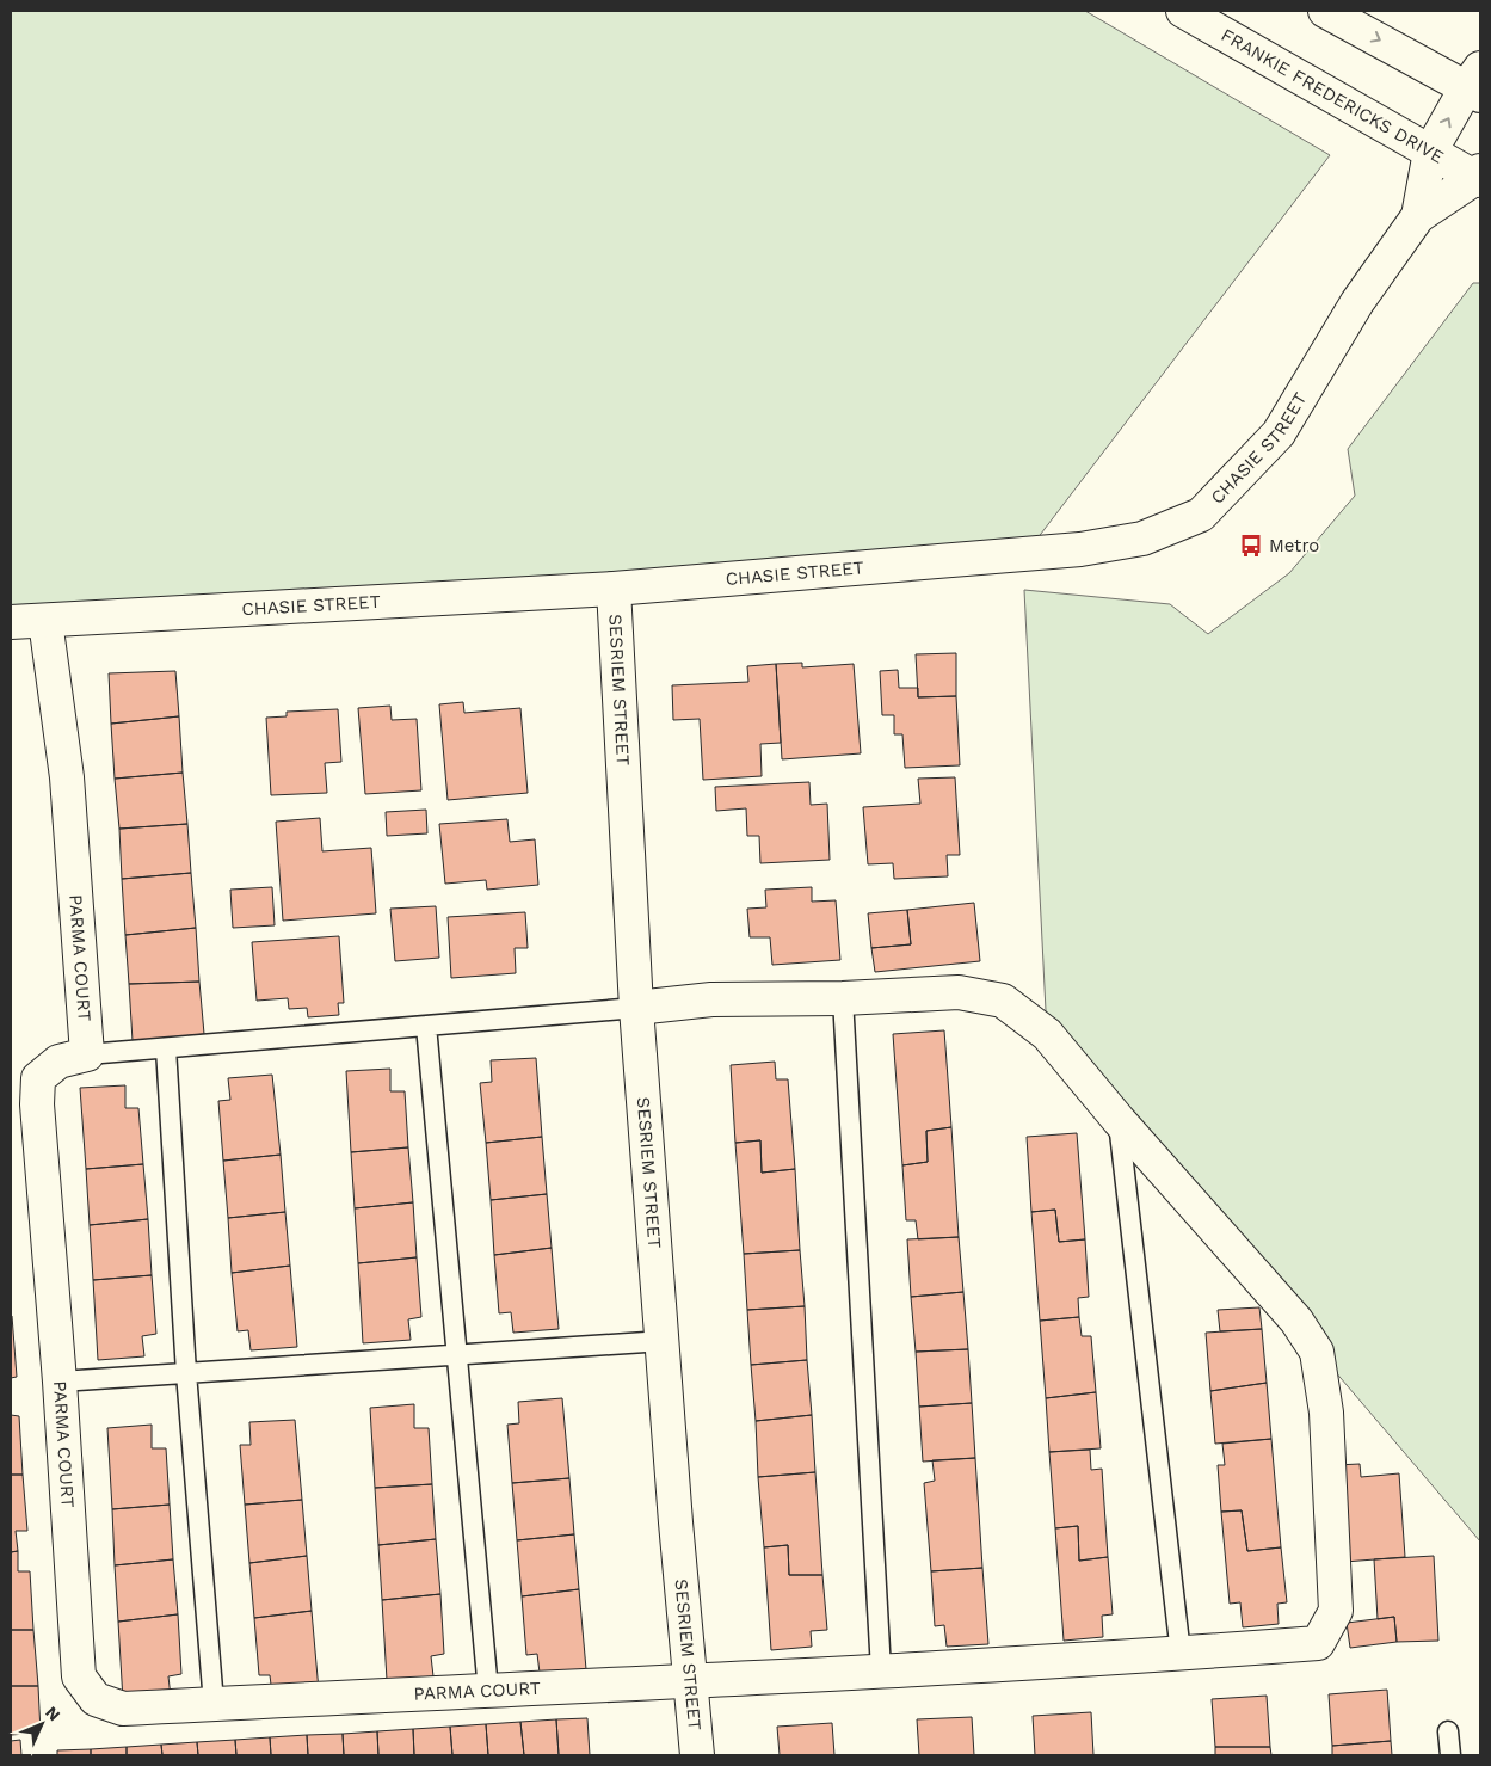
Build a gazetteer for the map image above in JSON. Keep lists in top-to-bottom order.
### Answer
{
  "streets": {
    "street": [
      "FRANKIE FREDERICKS DRIVE",
      "CHASIE STREET",
      "SESRIEM STREET",
      "PARMA COURT"
    ]
  },
  "crossings": [
    ["FRANKIE FREDERICKS DRIVE", "CHASIE STREET"],
    ["CHASIE STREET", "SESRIEM STREET"],
    ["CHASIE STREET", "PARMA COURT"],
    ["SESRIEM STREET", "PARMA COURT"]
  ],
  "places": {
    "bus stop": ["Metro"]
  },
  "north": "top right"
}
